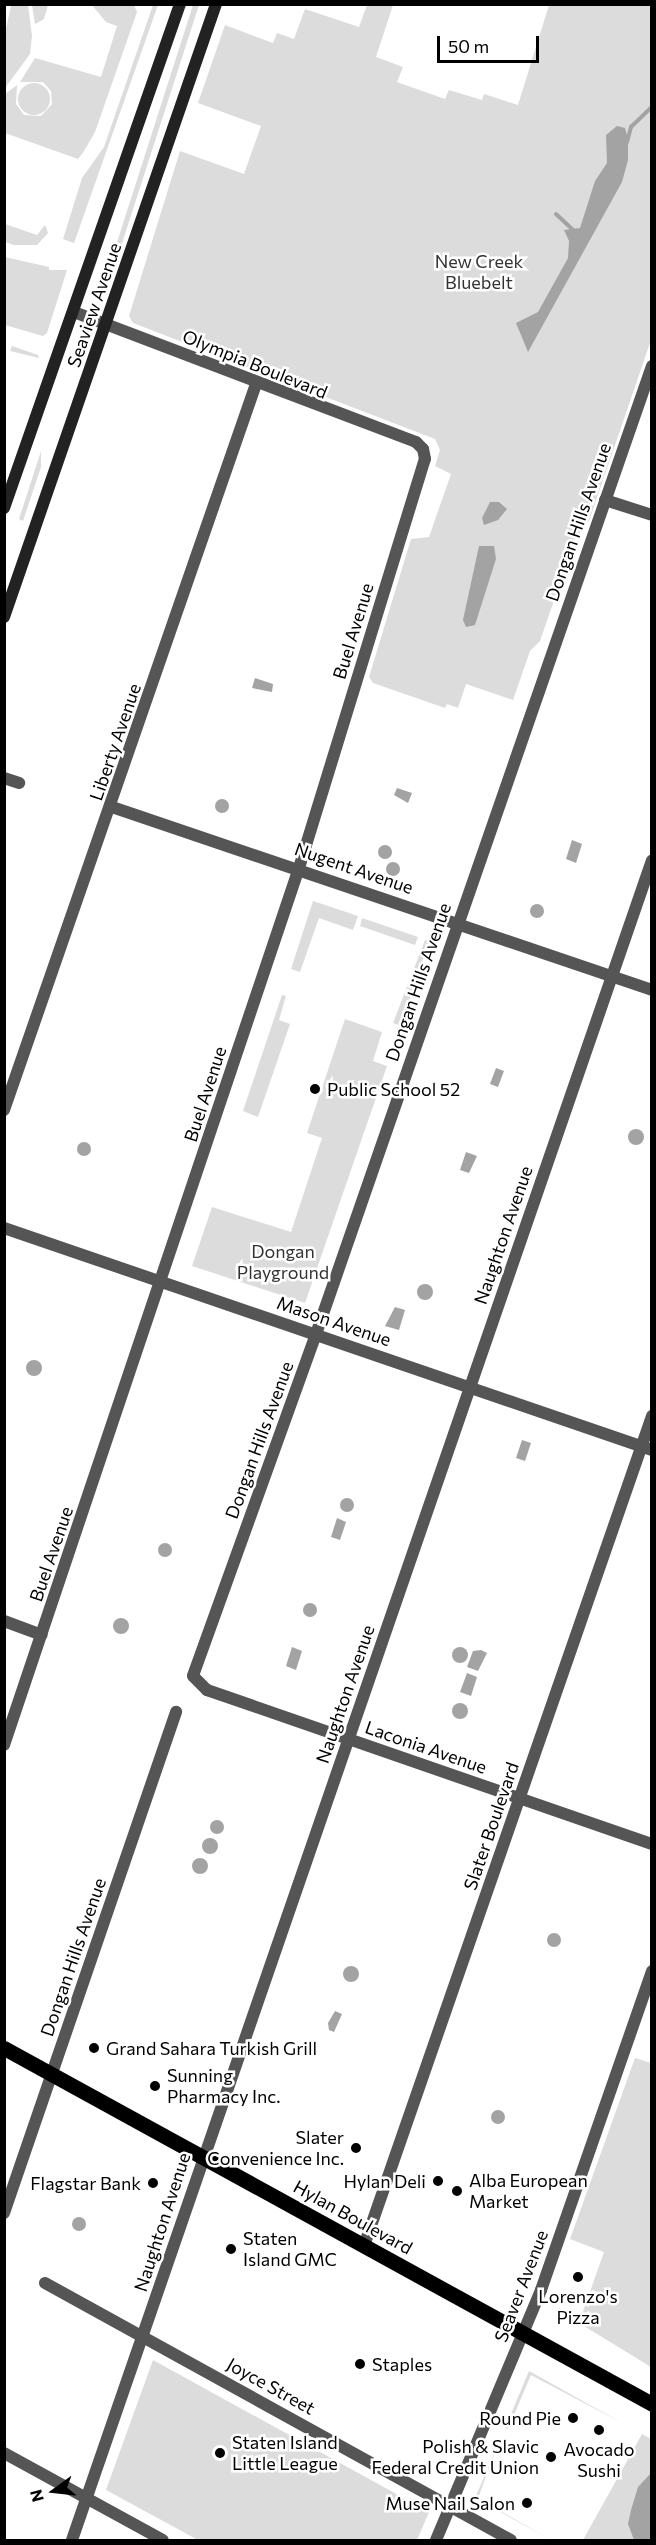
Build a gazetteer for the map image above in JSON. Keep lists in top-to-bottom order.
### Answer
{
  "streets": {
    "main road": ["Hylan Boulevard"],
    "street": [
      "Seaview Avenue",
      "Olympia Boulevard",
      "Dongan Hills Avenue",
      "Buel Avenue",
      "Liberty Avenue",
      "Nugent Avenue",
      "Naughton Avenue",
      "Mason Avenue",
      "Laconia Avenue",
      "Slater Boulevard",
      "Seaver Avenue",
      "Joyce Street"
    ]
  },
  "crossings": [
    ["Seaview Avenue", "Olympia Boulevard"],
    ["Olympia Boulevard", "Buel Avenue"],
    ["Olympia Boulevard", "Liberty Avenue"],
    ["Dongan Hills Avenue", "Nugent Avenue"],
    ["Dongan Hills Avenue", "Mason Avenue"],
    ["Dongan Hills Avenue", "Laconia Avenue"],
    ["Dongan Hills Avenue", "Hylan Boulevard"],
    ["Buel Avenue", "Nugent Avenue"],
    ["Buel Avenue", "Mason Avenue"],
    ["Liberty Avenue", "Nugent Avenue"],
    ["Nugent Avenue", "Naughton Avenue"],
    ["Naughton Avenue", "Mason Avenue"],
    ["Naughton Avenue", "Laconia Avenue"],
    ["Naughton Avenue", "Hylan Boulevard"],
    ["Naughton Avenue", "Joyce Street"],
    ["Mason Avenue", "Slater Boulevard"],
    ["Laconia Avenue", "Slater Boulevard"],
    ["Slater Boulevard", "Hylan Boulevard"],
    ["Hylan Boulevard", "Seaver Avenue"],
    ["Seaver Avenue", "Joyce Street"]
  ],
  "parks": ["New Creek Bluebelt", "Dongan Playground"],
  "places": [
    "Public School 52",
    "Grand Sahara Turkish Grill",
    "Sunning Pharmacy Inc.",
    "Slater Convenience Inc.",
    "Hylan Deli",
    "Flagstar Bank",
    "Alba European Market",
    "Staten Island GMC",
    "Lorenzo's Pizza",
    "Staples",
    "Round Pie",
    "Avocado Sushi",
    "Staten Island Little League",
    "Polish & Slavic Federal Credit Union",
    "Muse Nail Salon"
  ],
  "scale_bar": "50 m",
  "north": "left"
}
